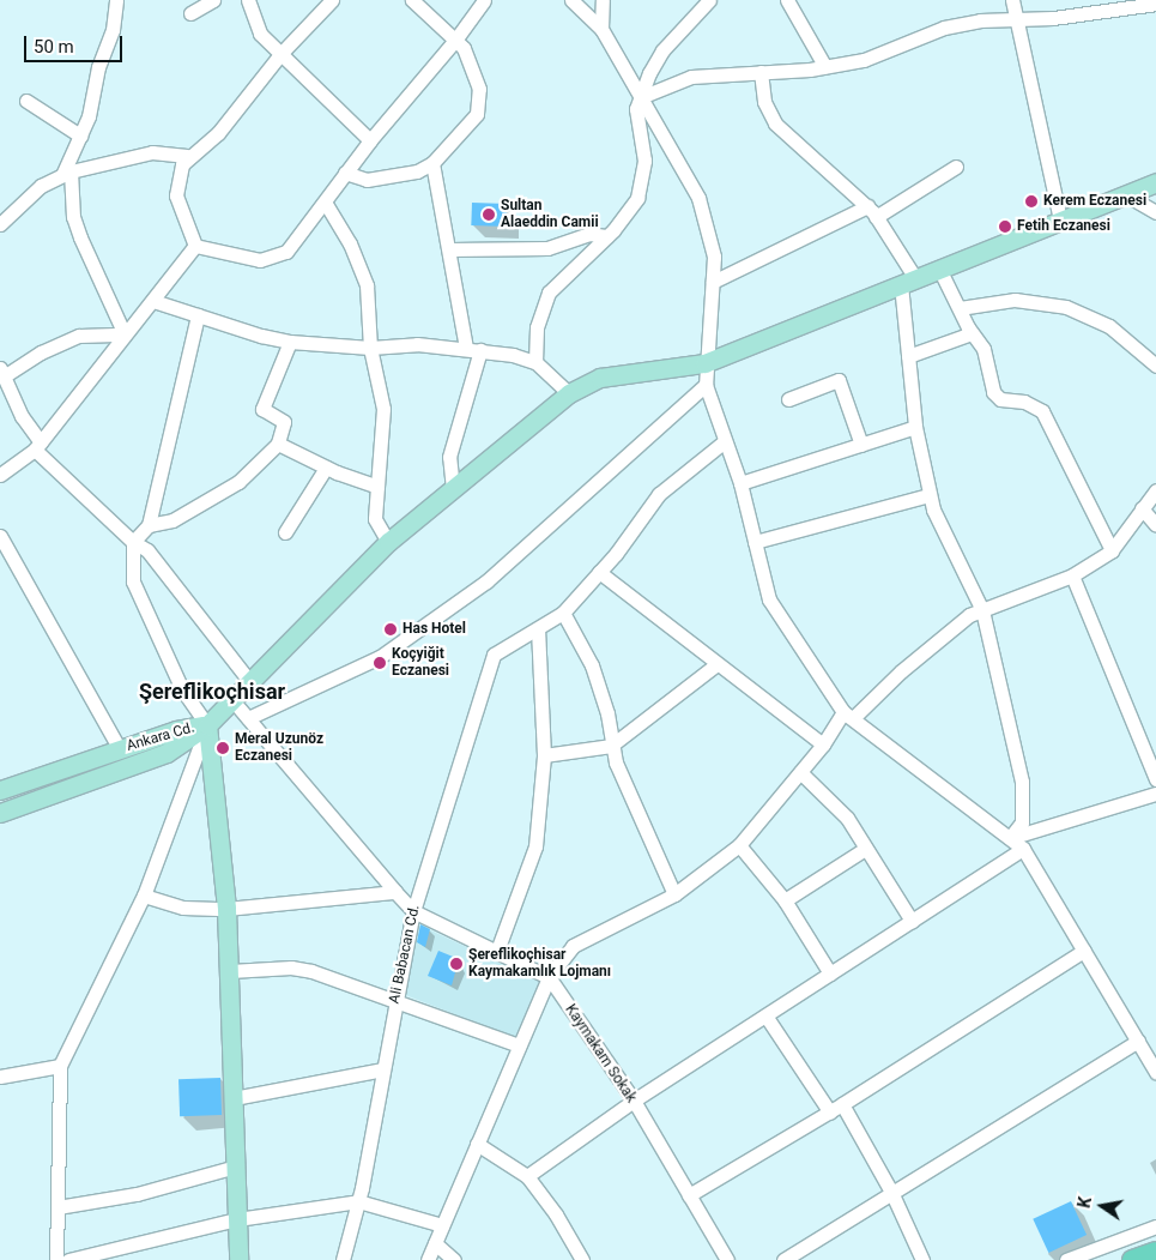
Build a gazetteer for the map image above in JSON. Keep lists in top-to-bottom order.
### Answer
{
  "streets": {
    "main road": ["Ankara Cd."],
    "street": ["Ali Babacan Cd.", "Kaymakam Sokak"]
  },
  "crossings": [
    ["Ali Babacan Cd.", "Kaymakam Sokak"]
  ],
  "districts": ["Şereflikoçhisar"],
  "places": [
    "Kerem Eczanesi",
    "Sultan Alaeddin Camii",
    "Fetih Eczanesi",
    "Has Hotel",
    "Koçyiğit Eczanesi",
    "Meral Uzunöz Eczanesi",
    "Şereflikoçhisar Kaymakamlık Lojmanı"
  ],
  "scale_bar": "50 m",
  "north": "left"
}
